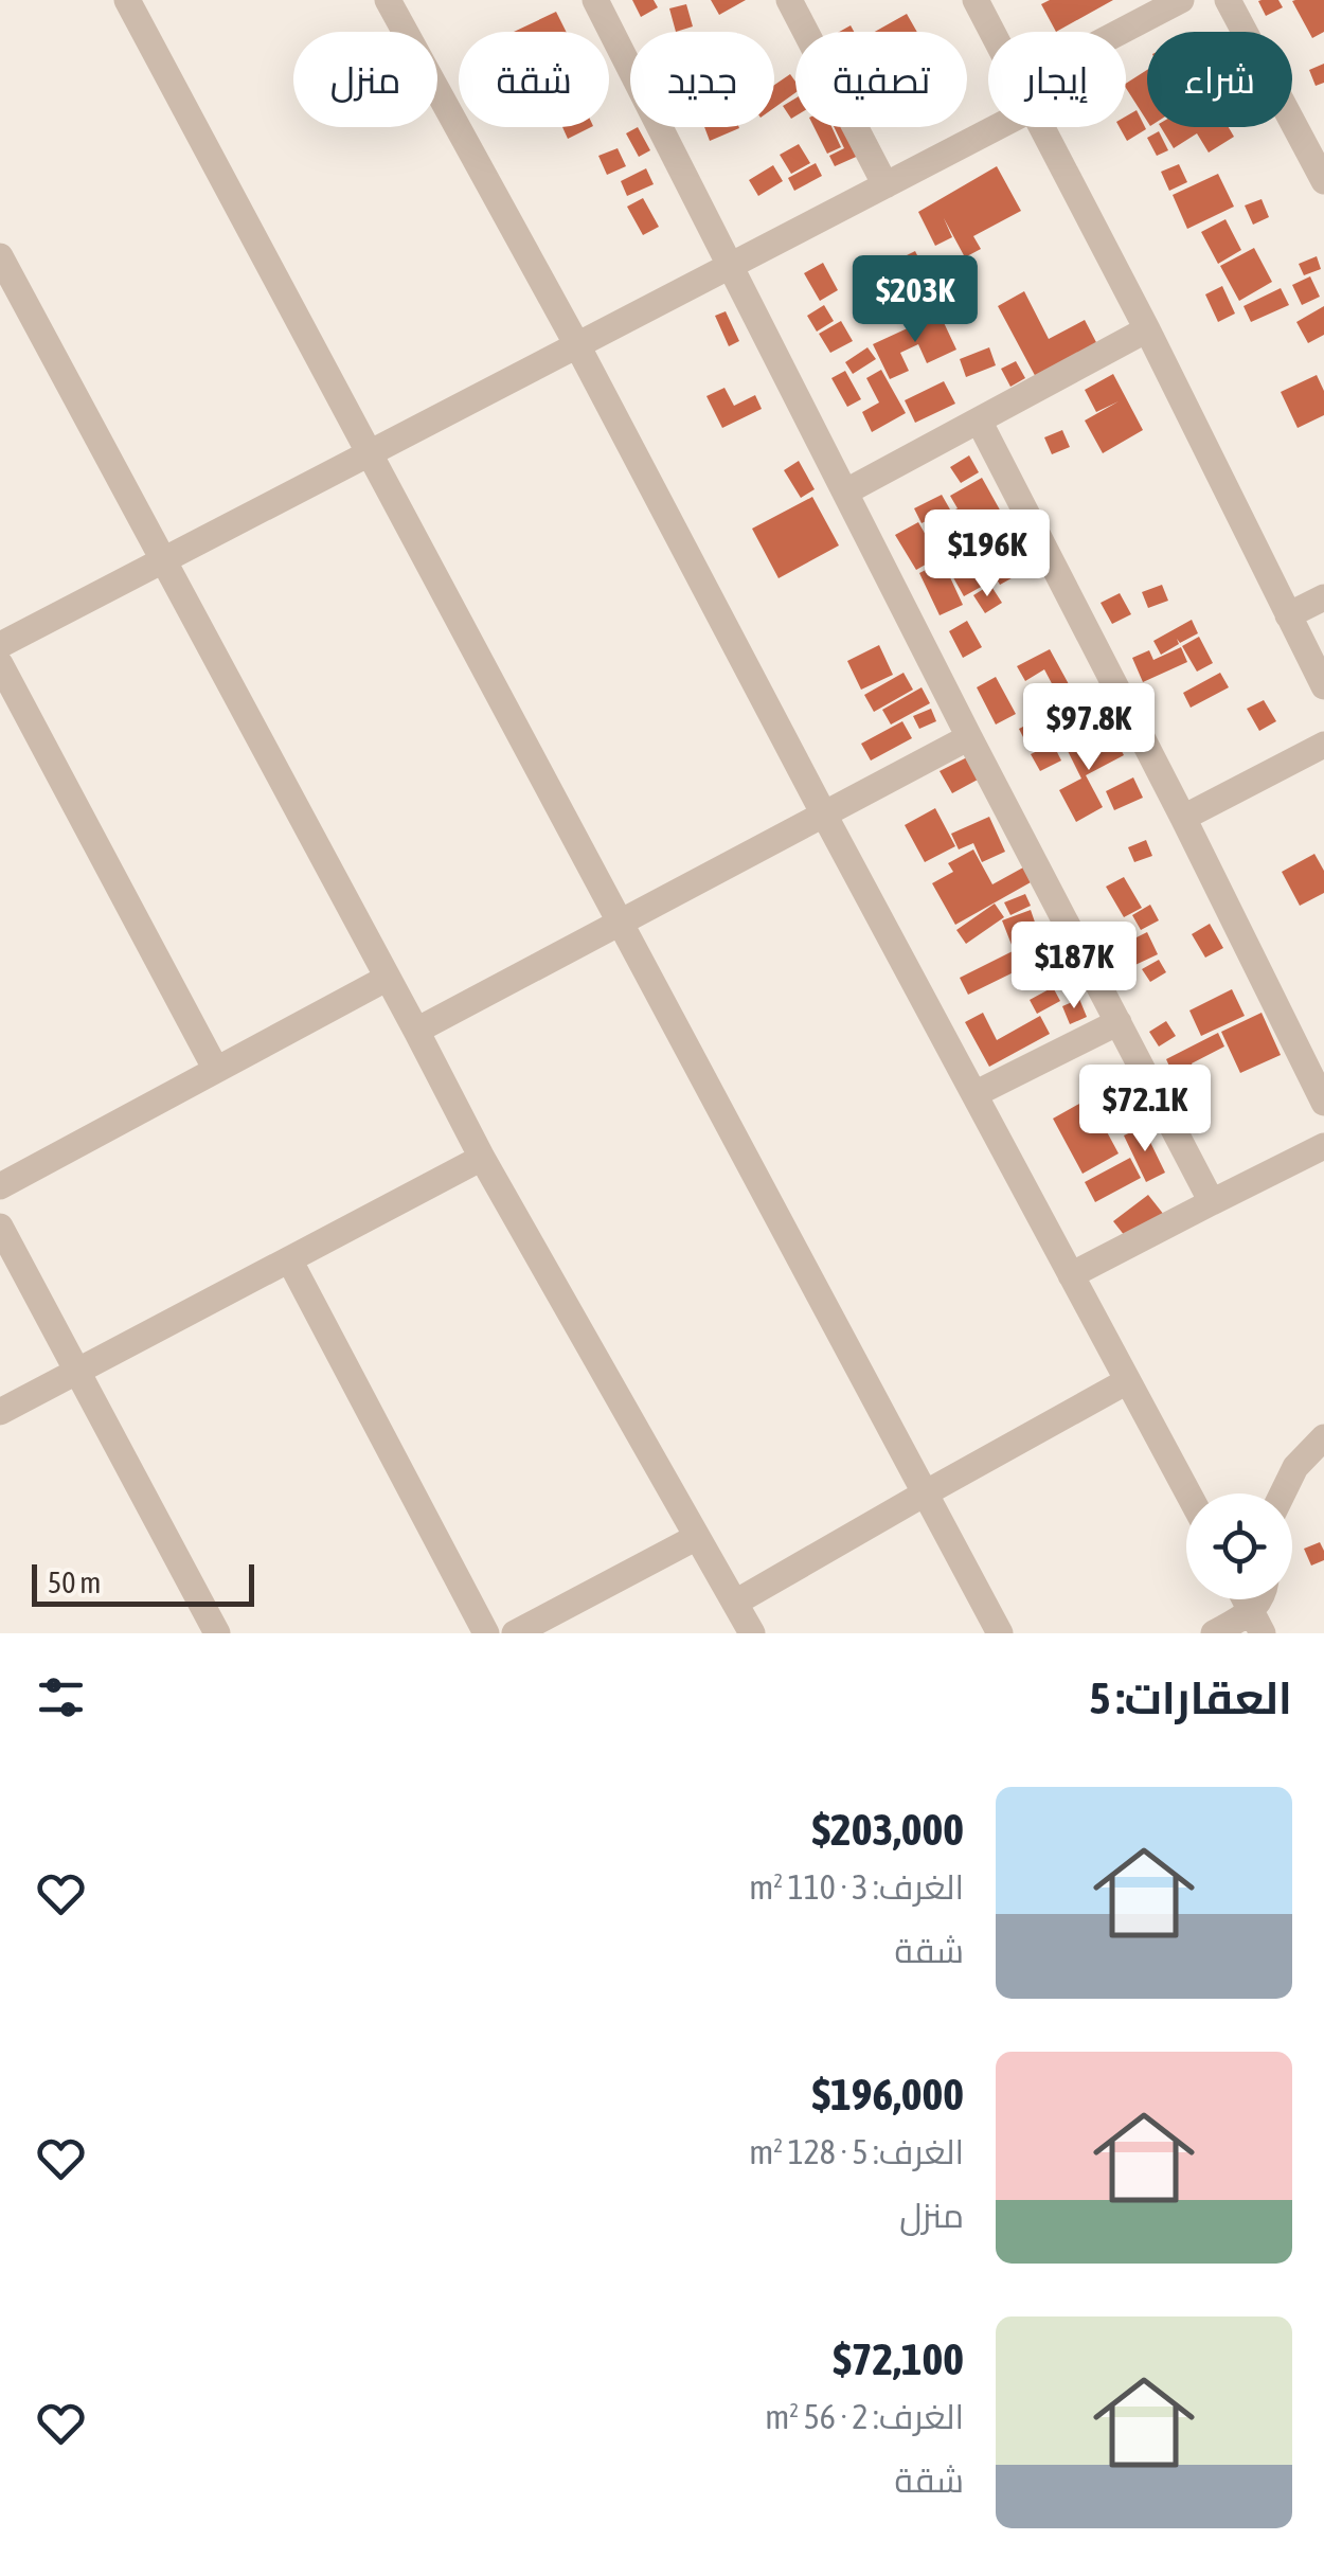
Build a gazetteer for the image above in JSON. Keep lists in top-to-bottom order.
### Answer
{
  "scale_bar": "50 m",
  "page": {
    "chip": [
      "شراء",
      "إيجار",
      "تصفية",
      "جديد",
      "شقة",
      "منزل"
    ],
    "price": [
      "$203K",
      "$196K",
      "$97.8K",
      "$187K",
      "$72.1K"
    ],
    "scale": "50 m",
    "heading": "العقارات: 5",
    "list": [
      {
        "name": "$203,000",
        "note": "الغرف: 3 · 110 m² · شقة"
      },
      {
        "name": "$196,000",
        "note": "الغرف: 5 · 128 m² · منزل"
      },
      {
        "name": "$72,100",
        "note": "الغرف: 2 · 56 m² · شقة"
      }
    ]
  }
}
